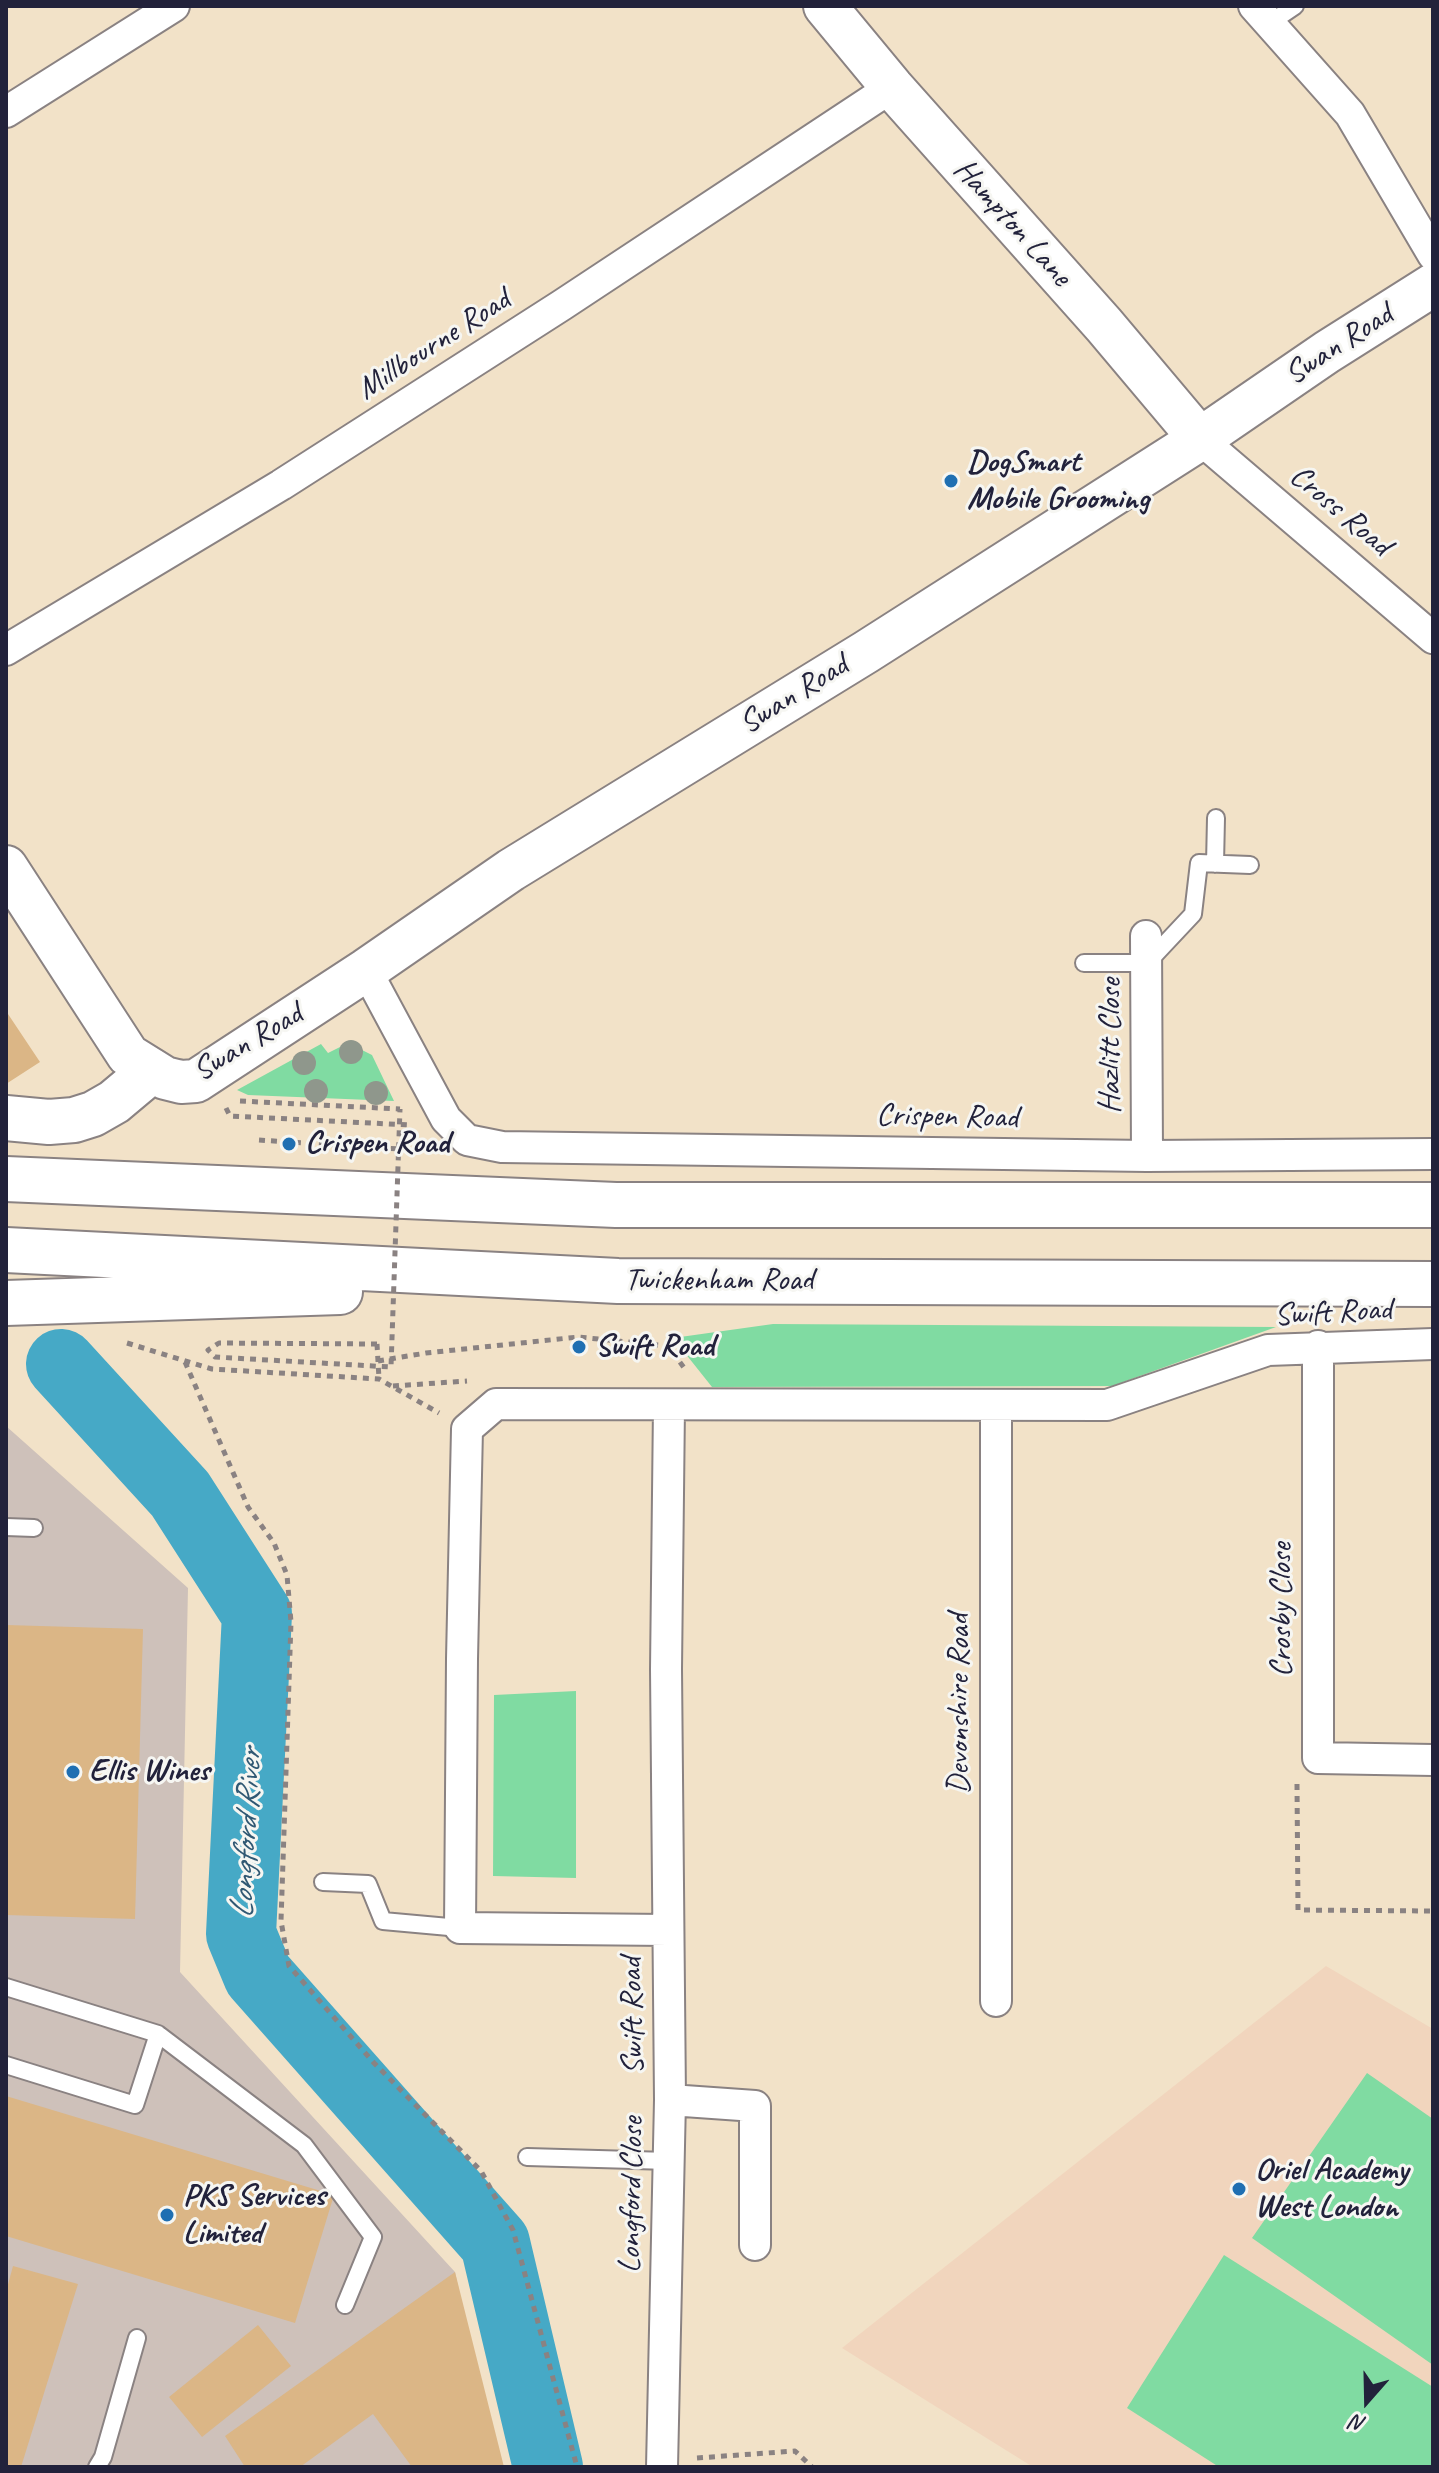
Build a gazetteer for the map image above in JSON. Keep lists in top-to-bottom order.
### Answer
{
  "streets": {
    "highway": ["Twickenham Road"],
    "street": [
      "Hampton Lane",
      "Millbourne Road",
      "Swan Road",
      "Cross Road",
      "Hazlitt Close",
      "Crispen Road",
      "Swift Road",
      "Crosby Close",
      "Devonshire Road",
      "Longford Close"
    ]
  },
  "crossings": [
    ["Hampton Lane", "Millbourne Road"],
    ["Hampton Lane", "Swan Road"],
    ["Hampton Lane", "Cross Road"],
    ["Swan Road", "Cross Road"],
    ["Swan Road", "Crispen Road"],
    ["Hazlitt Close", "Crispen Road"],
    ["Swift Road", "Crosby Close"],
    ["Swift Road", "Devonshire Road"],
    ["Swift Road", "Longford Close"]
  ],
  "water": ["Longford River"],
  "places": [
    "DogSmart Mobile Grooming",
    "Crispen Road",
    "Swift Road",
    "Ellis Wines",
    "Oriel Academy West London",
    "PKS Services Limited"
  ],
  "north": "bottom"
}
